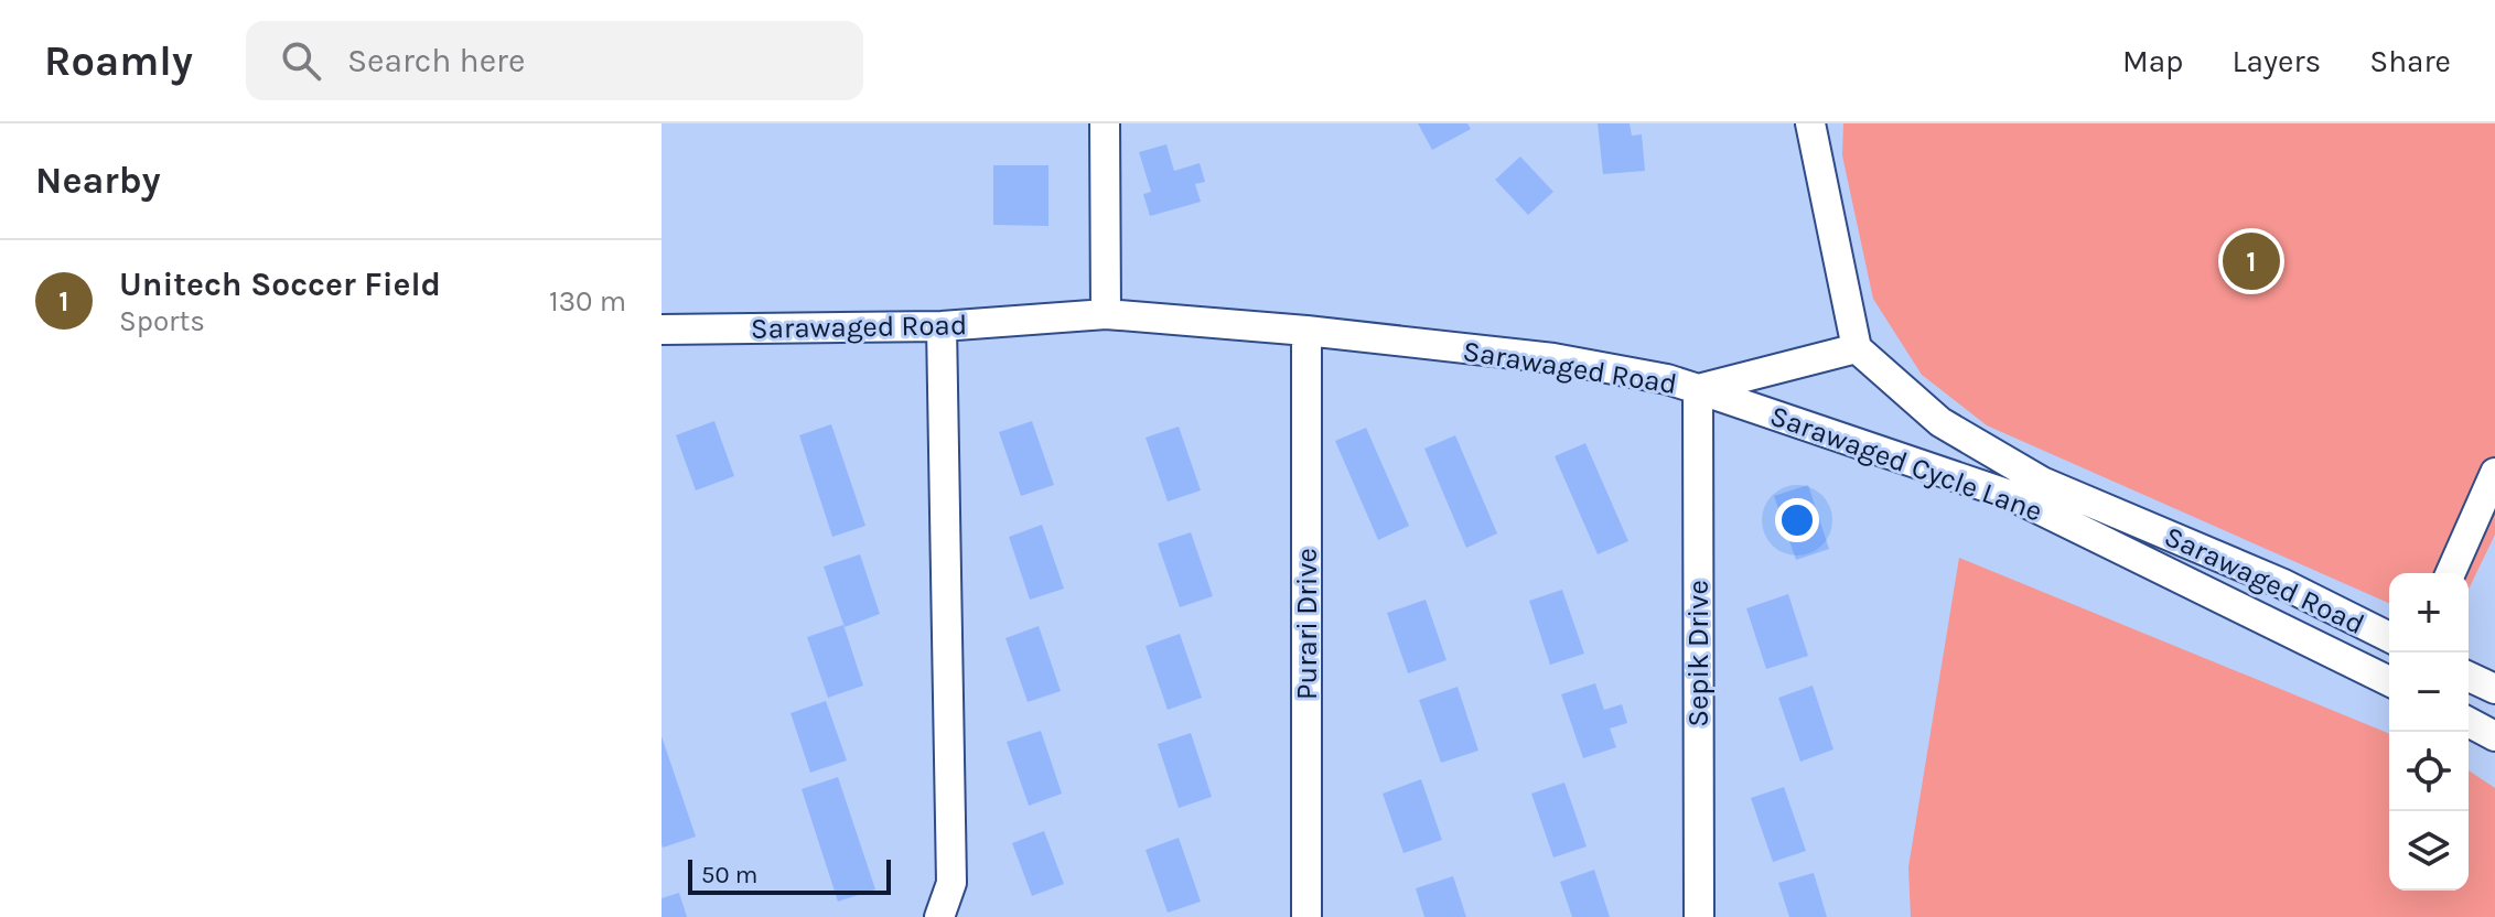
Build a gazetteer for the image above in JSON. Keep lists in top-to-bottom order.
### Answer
{
  "streets": {
    "street": ["Sarawaged Road", "Sarawaged Cycle Lane", "Purari Drive"]
  },
  "crossings": [
    ["Sarawaged Road", "Sarawaged Cycle Lane"],
    ["Sarawaged Road", "Purari Drive"]
  ],
  "scale_bar": "50 m",
  "page": {
    "header": "Roamly",
    "search": "Search here",
    "nav": ["Map", "Layers", "Share"],
    "heading": "Nearby",
    "pins": "1",
    "list": [
      {
        "mark": "1",
        "name": "Unitech Soccer Field",
        "note": "Sports",
        "value": "130 m"
      }
    ],
    "map_buttons": ["+", "−"],
    "scale": "50 m"
  }
}
